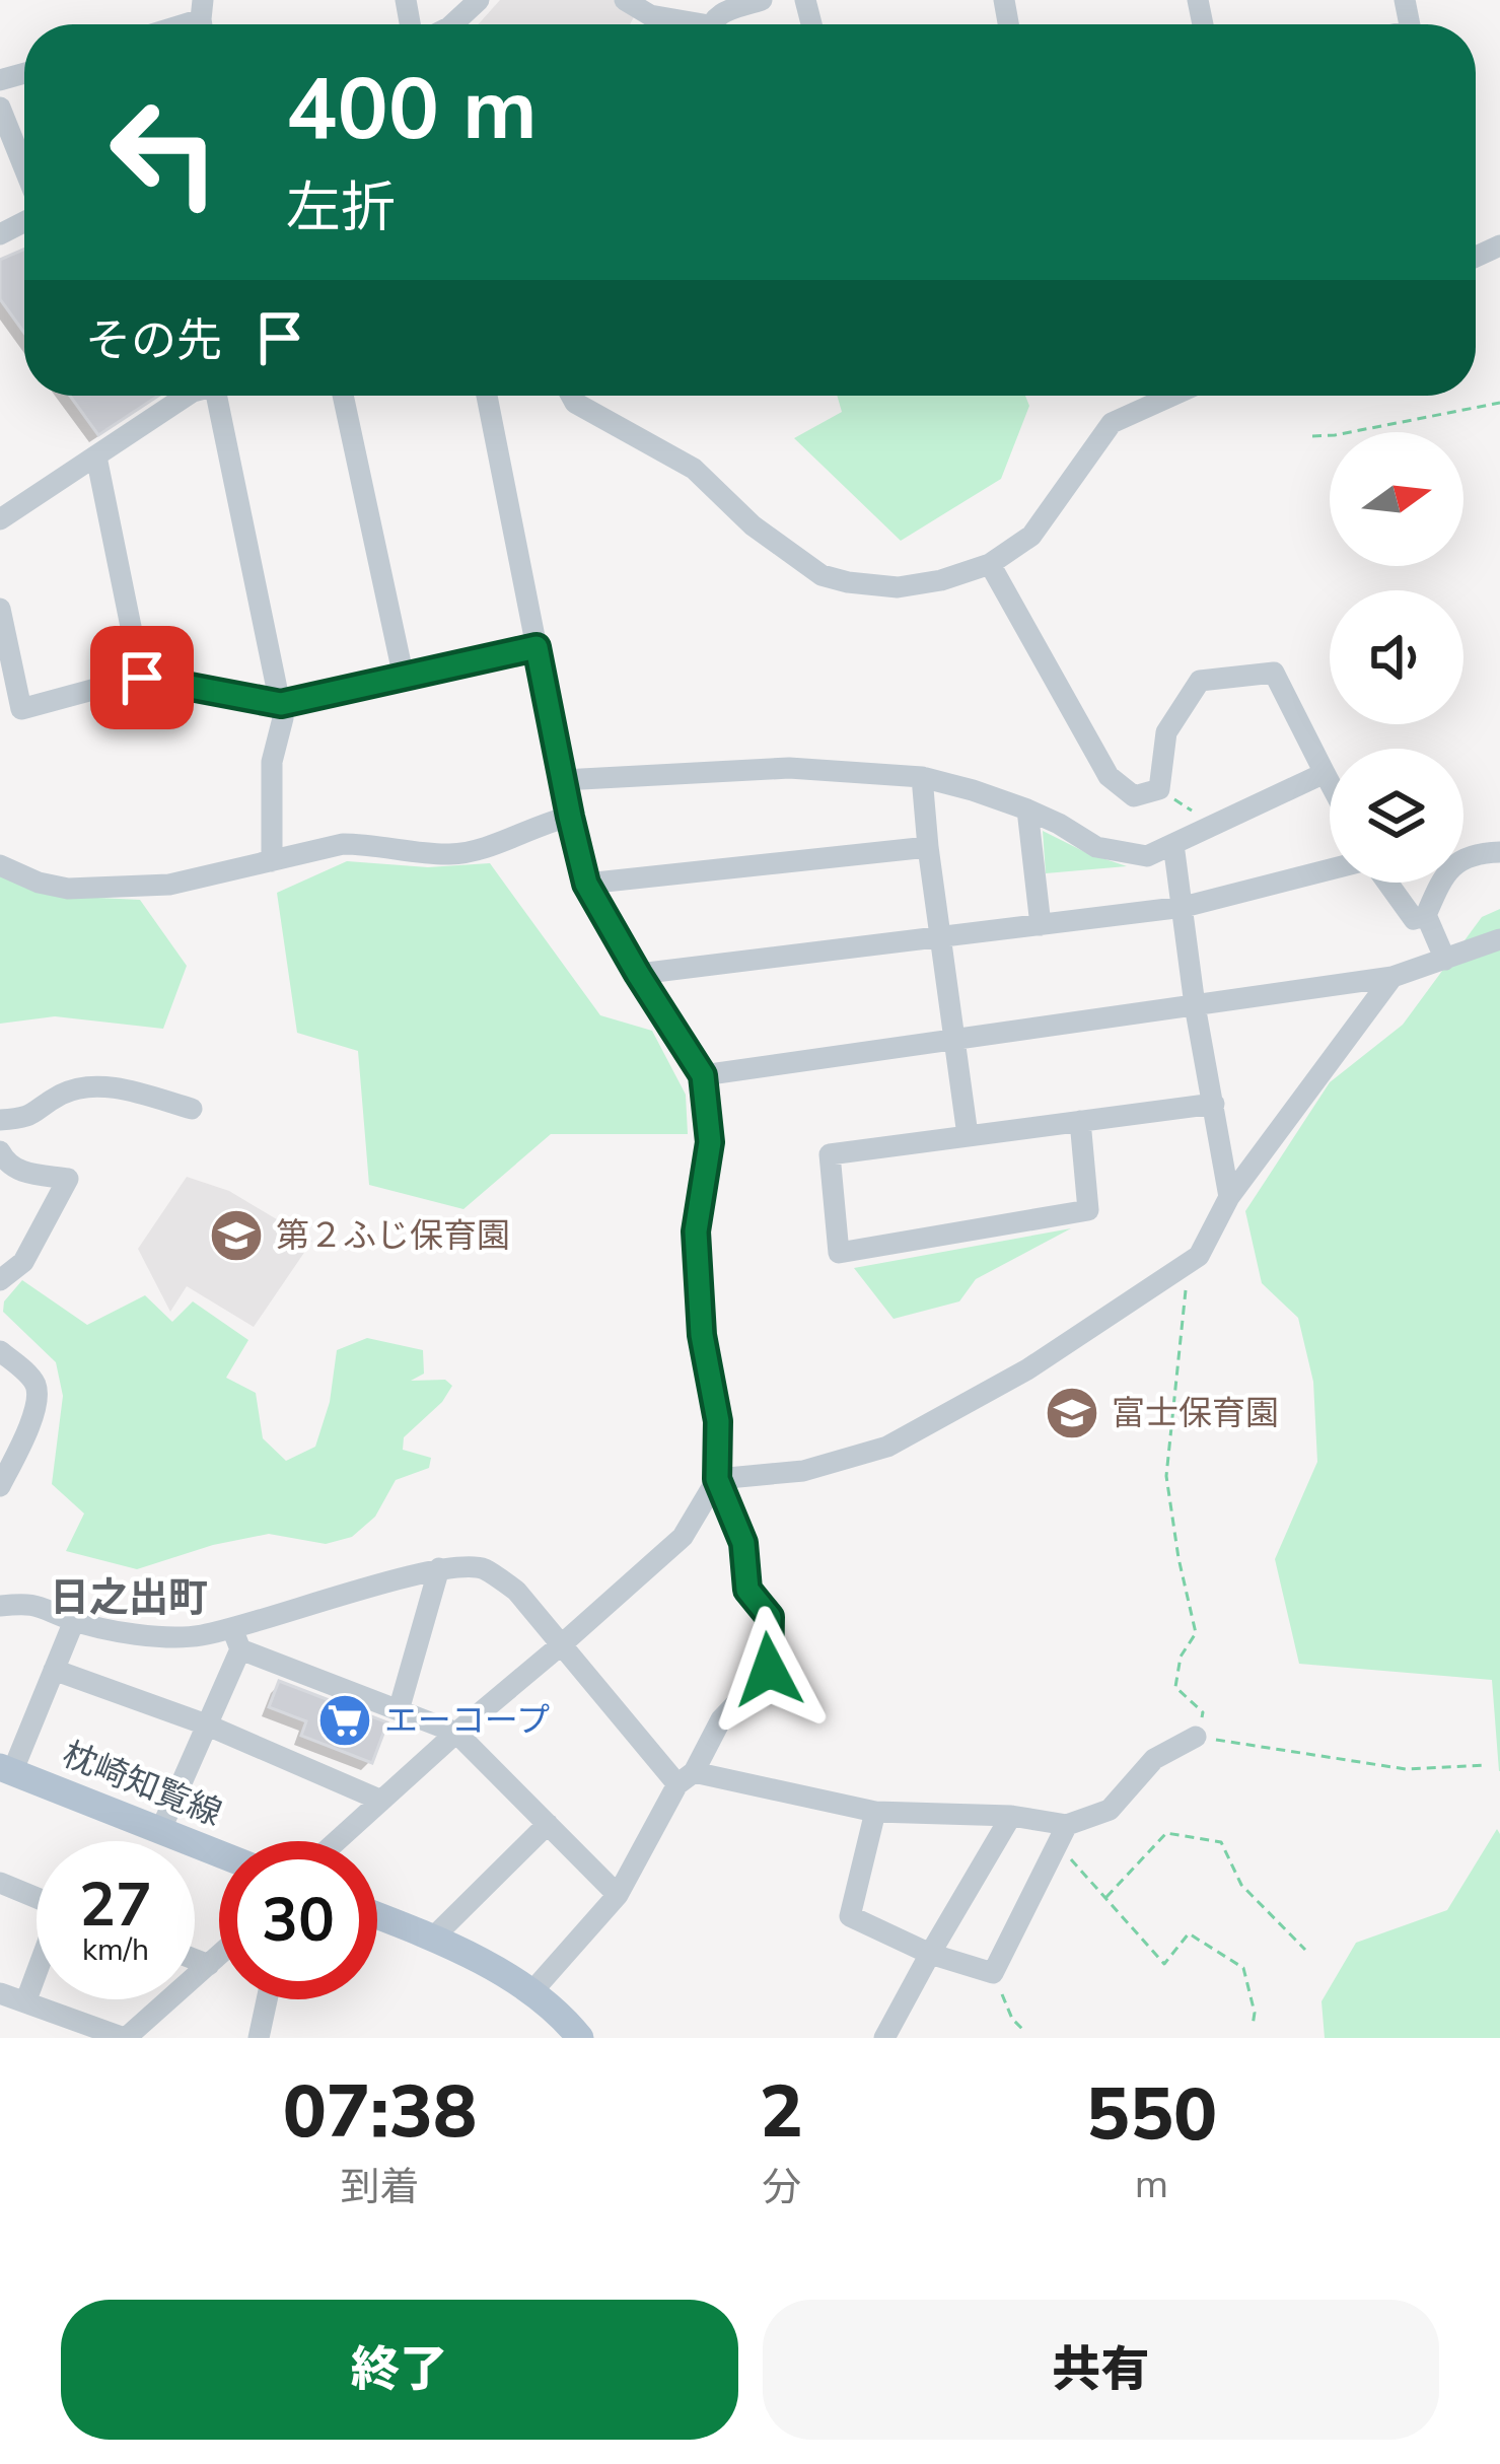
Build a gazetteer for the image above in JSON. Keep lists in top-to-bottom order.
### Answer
{
  "streets": {
    "main road": ["枕崎知覧線"]
  },
  "districts": ["日之出町"],
  "places": {
    "school or university": ["第２ふじ保育園", "富士保育園"],
    "supermarket": ["エーコープ"]
  },
  "north": "right",
  "page": {
    "turn": ["400 m", "左折"],
    "then": "その先",
    "speed": "27 km/h",
    "limit": "30",
    "eta": [
      "07:38",
      "到着",
      "2",
      "分",
      "550",
      "m"
    ],
    "buttons": ["終了", "共有"]
  }
}
